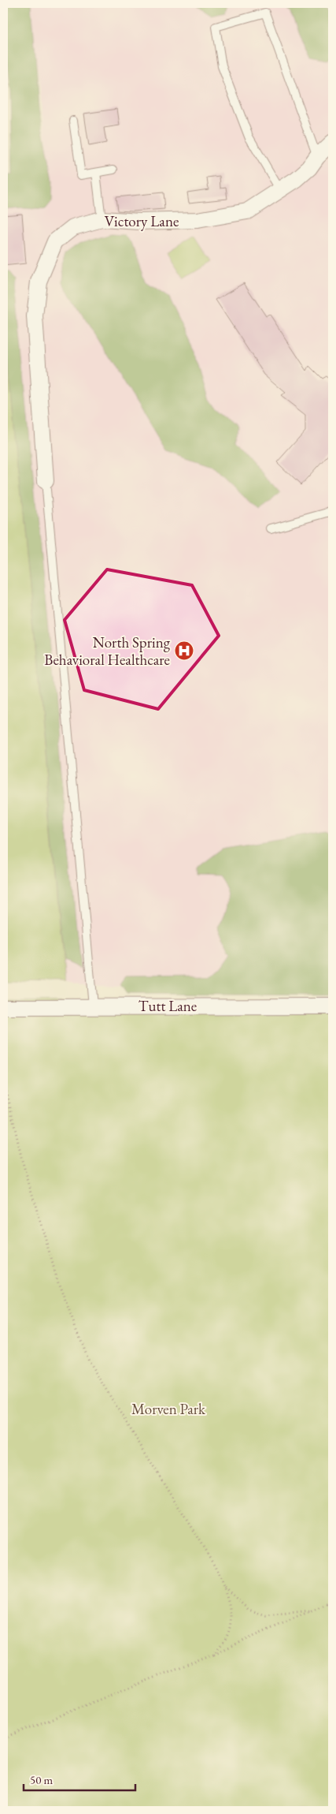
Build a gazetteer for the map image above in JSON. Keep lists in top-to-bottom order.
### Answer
{
  "streets": {
    "street": ["Victory Lane", "Tutt Lane"]
  },
  "parks": ["Morven Park"],
  "places": {
    "hospital": ["North Spring Behavioral Healthcare"]
  },
  "scale_bar": "50 m"
}
